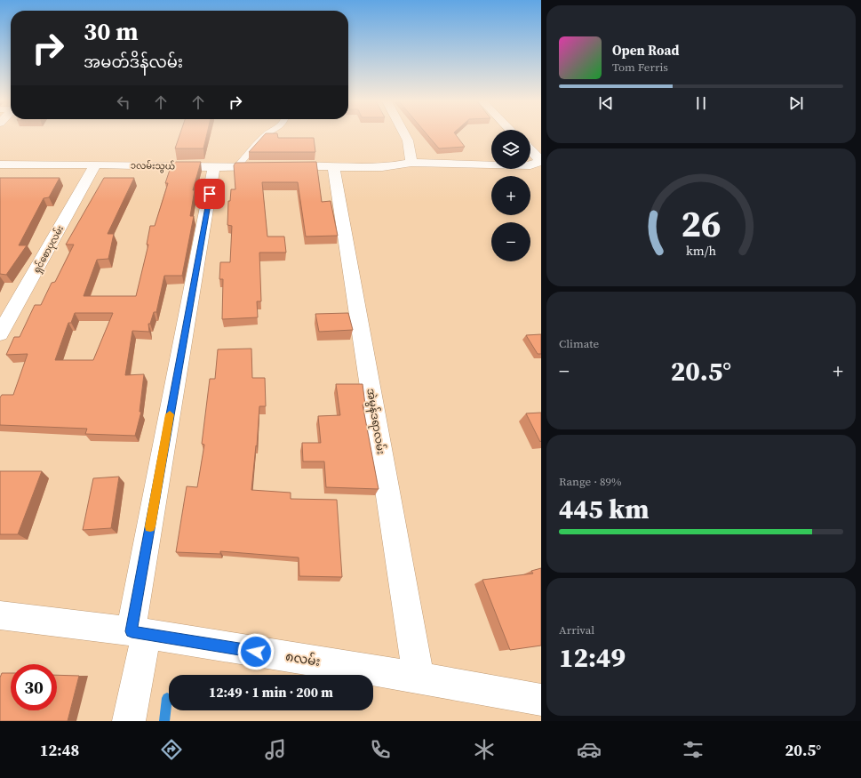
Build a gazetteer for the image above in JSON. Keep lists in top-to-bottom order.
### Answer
{
  "streets": {
    "street": [
      "၁လမ်းသွယ်",
      "ရှင်စောပုလမ်း",
      "အဲမွန်ဒရာလမ်း",
      "၈လမ်း"
    ]
  },
  "crossings": [
    ["၁လမ်းသွယ်", "ရှင်စောပုလမ်း"],
    ["၁လမ်းသွယ်", "အဲမွန်ဒရာလမ်း"],
    ["အဲမွန်ဒရာလမ်း", "၈လမ်း"]
  ],
  "page": {
    "turn": ["30 m", "အမတ်ဒိန်လမ်း"],
    "song": ["Open Road", "Tom Ferris"],
    "map_buttons": ["+", "−"],
    "tile": [
      "Climate",
      ["Range · 89%", "445 km"],
      ["Arrival", "12:49"]
    ],
    "heat": ["−", "20.5°", "+"],
    "limit": "30",
    "trip": "12:49 · 1 min · 200 m",
    "tabs": ["12:48", "20.5°"],
    "gauge": ["26", "km/h"]
  }
}
